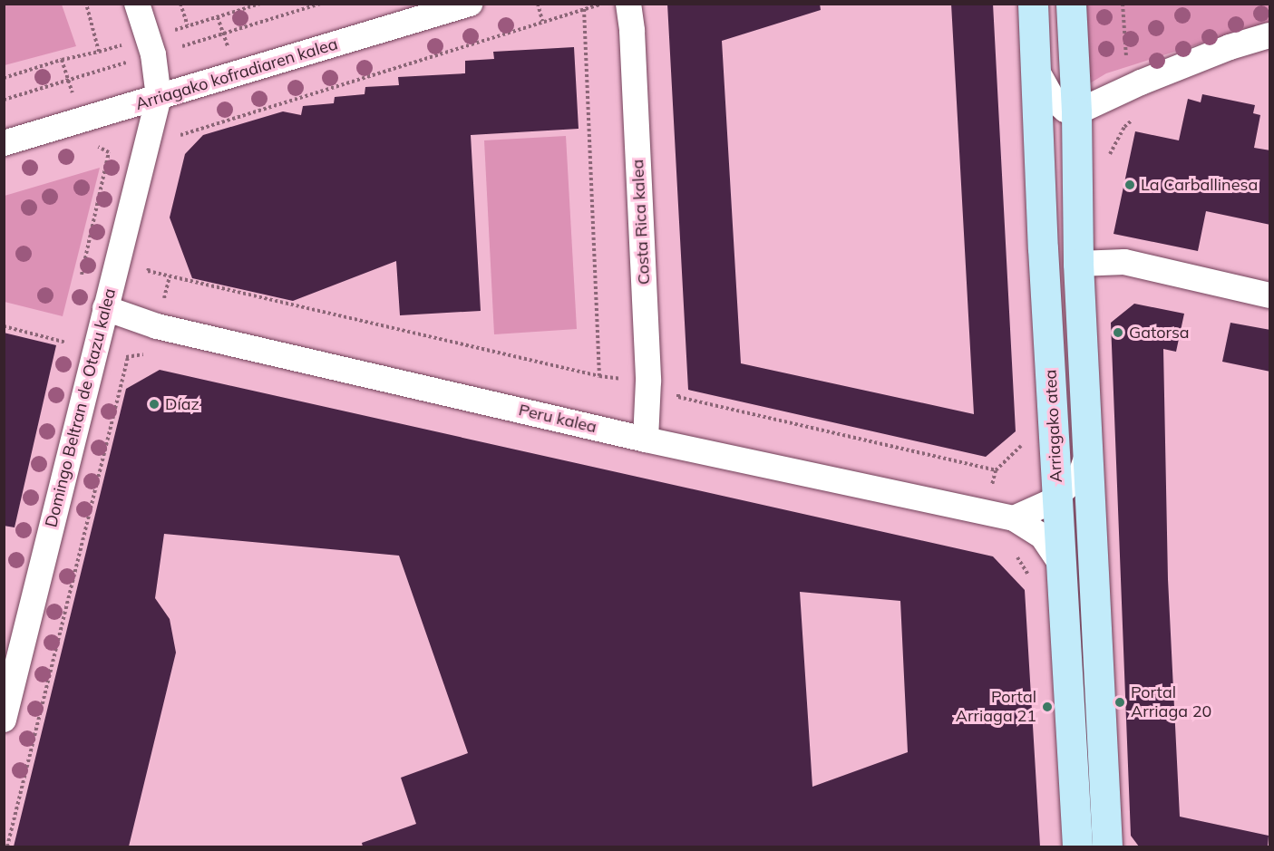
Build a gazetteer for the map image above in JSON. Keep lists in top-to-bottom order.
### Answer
{
  "streets": {
    "main road": ["Arriagako atea"],
    "street": [
      "Arriagako kofradiaren kalea",
      "Costa Rica kalea",
      "Domingo Beltran de Otazu kalea",
      "Peru kalea"
    ]
  },
  "crossings": [
    ["Arriagako kofradiaren kalea", "Domingo Beltran de Otazu kalea"],
    ["Costa Rica kalea", "Peru kalea"],
    ["Domingo Beltran de Otazu kalea", "Peru kalea"],
    ["Peru kalea", "Arriagako atea"]
  ],
  "places": [
    "La Carballinesa",
    "Gatorsa",
    "Díaz",
    "Portal Arriaga 20",
    "Portal Arriaga 21"
  ]
}
